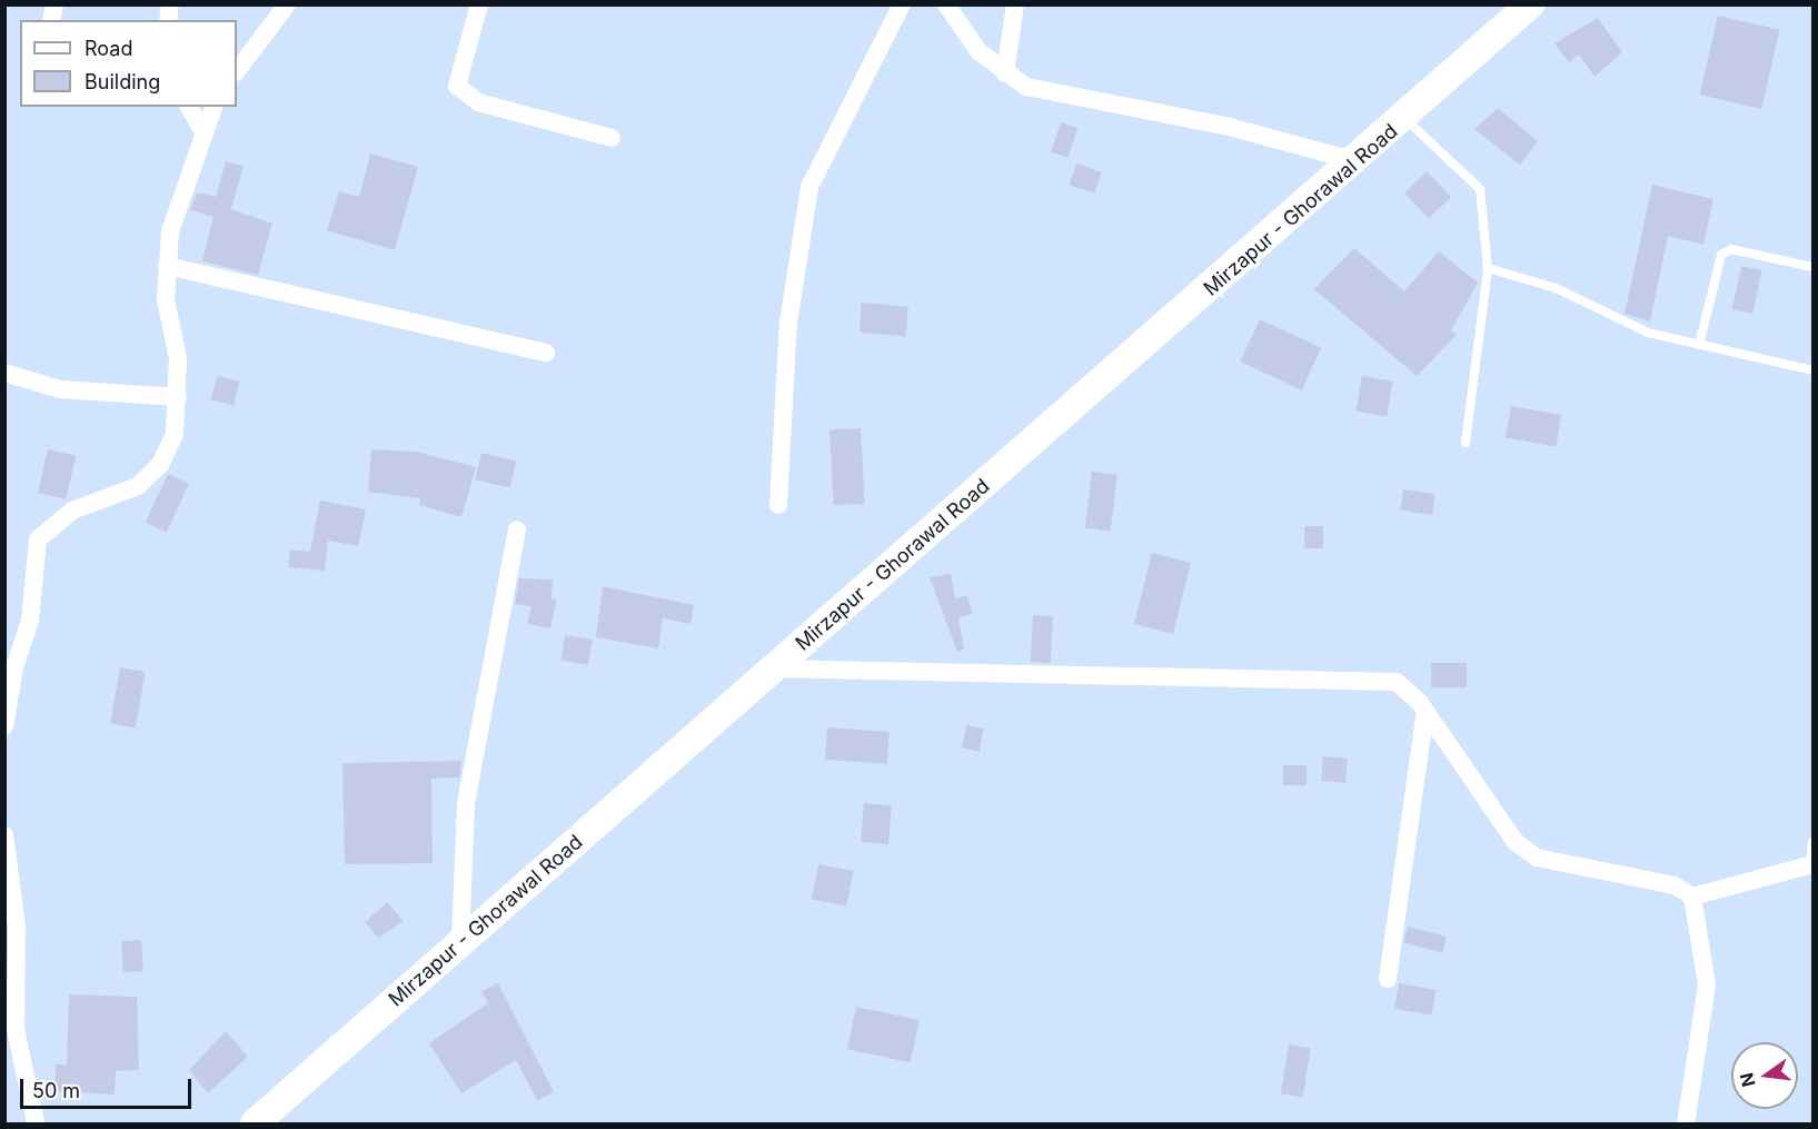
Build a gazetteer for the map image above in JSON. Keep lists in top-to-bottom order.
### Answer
{
  "streets": {
    "main road": ["Mirzapur - Ghorawal Road"]
  },
  "legend": ["Road", "Building"],
  "scale_bar": "50 m",
  "north": "left"
}
